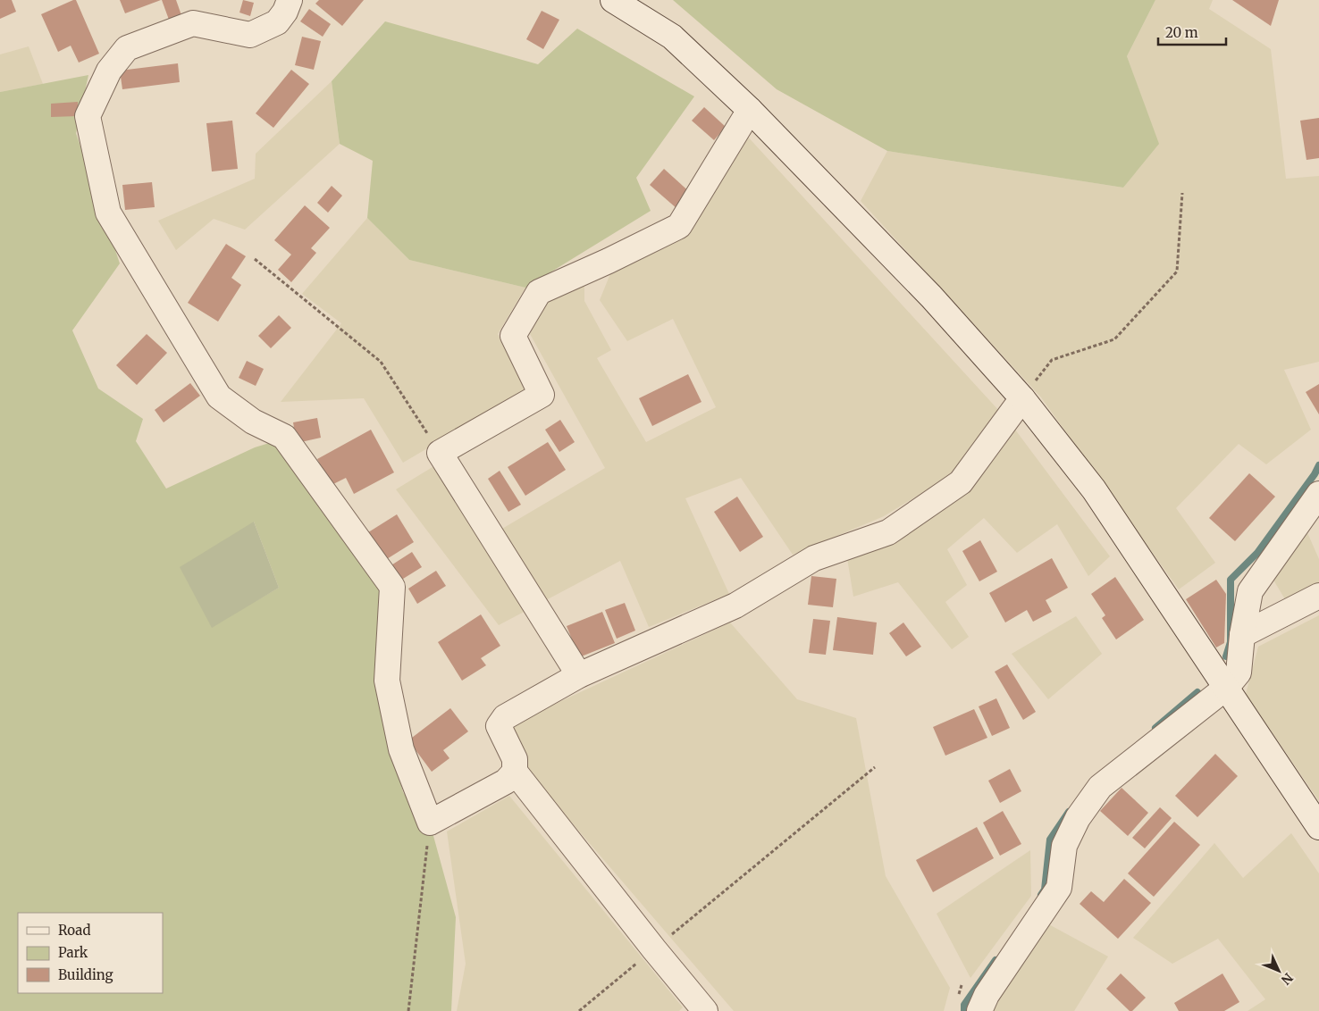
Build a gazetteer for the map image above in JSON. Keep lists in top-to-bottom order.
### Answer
{
  "legend": ["Road", "Park", "Building"],
  "scale_bar": "20 m",
  "north": "bottom right"
}
